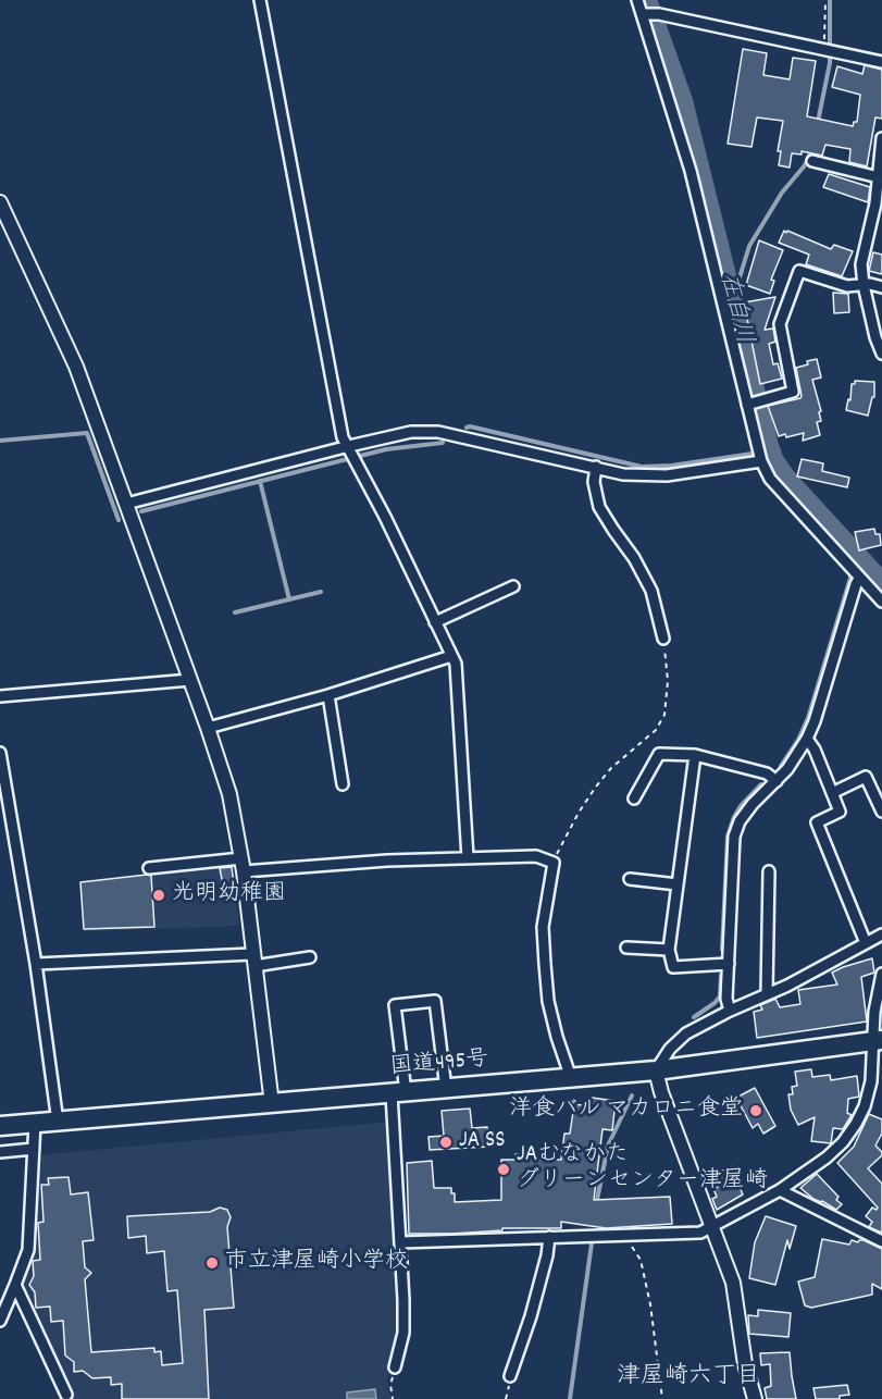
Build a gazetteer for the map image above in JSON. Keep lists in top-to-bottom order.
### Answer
{
  "streets": {
    "highway": ["国道495号"]
  },
  "districts": ["津屋崎六丁目"],
  "water": ["在自川"],
  "places": [
    "光明幼稚園",
    "洋食バル マカロニ食堂",
    "JA SS",
    "JAむなかた グリーンセンター津屋崎",
    "市立津屋崎小学校"
  ]
}
